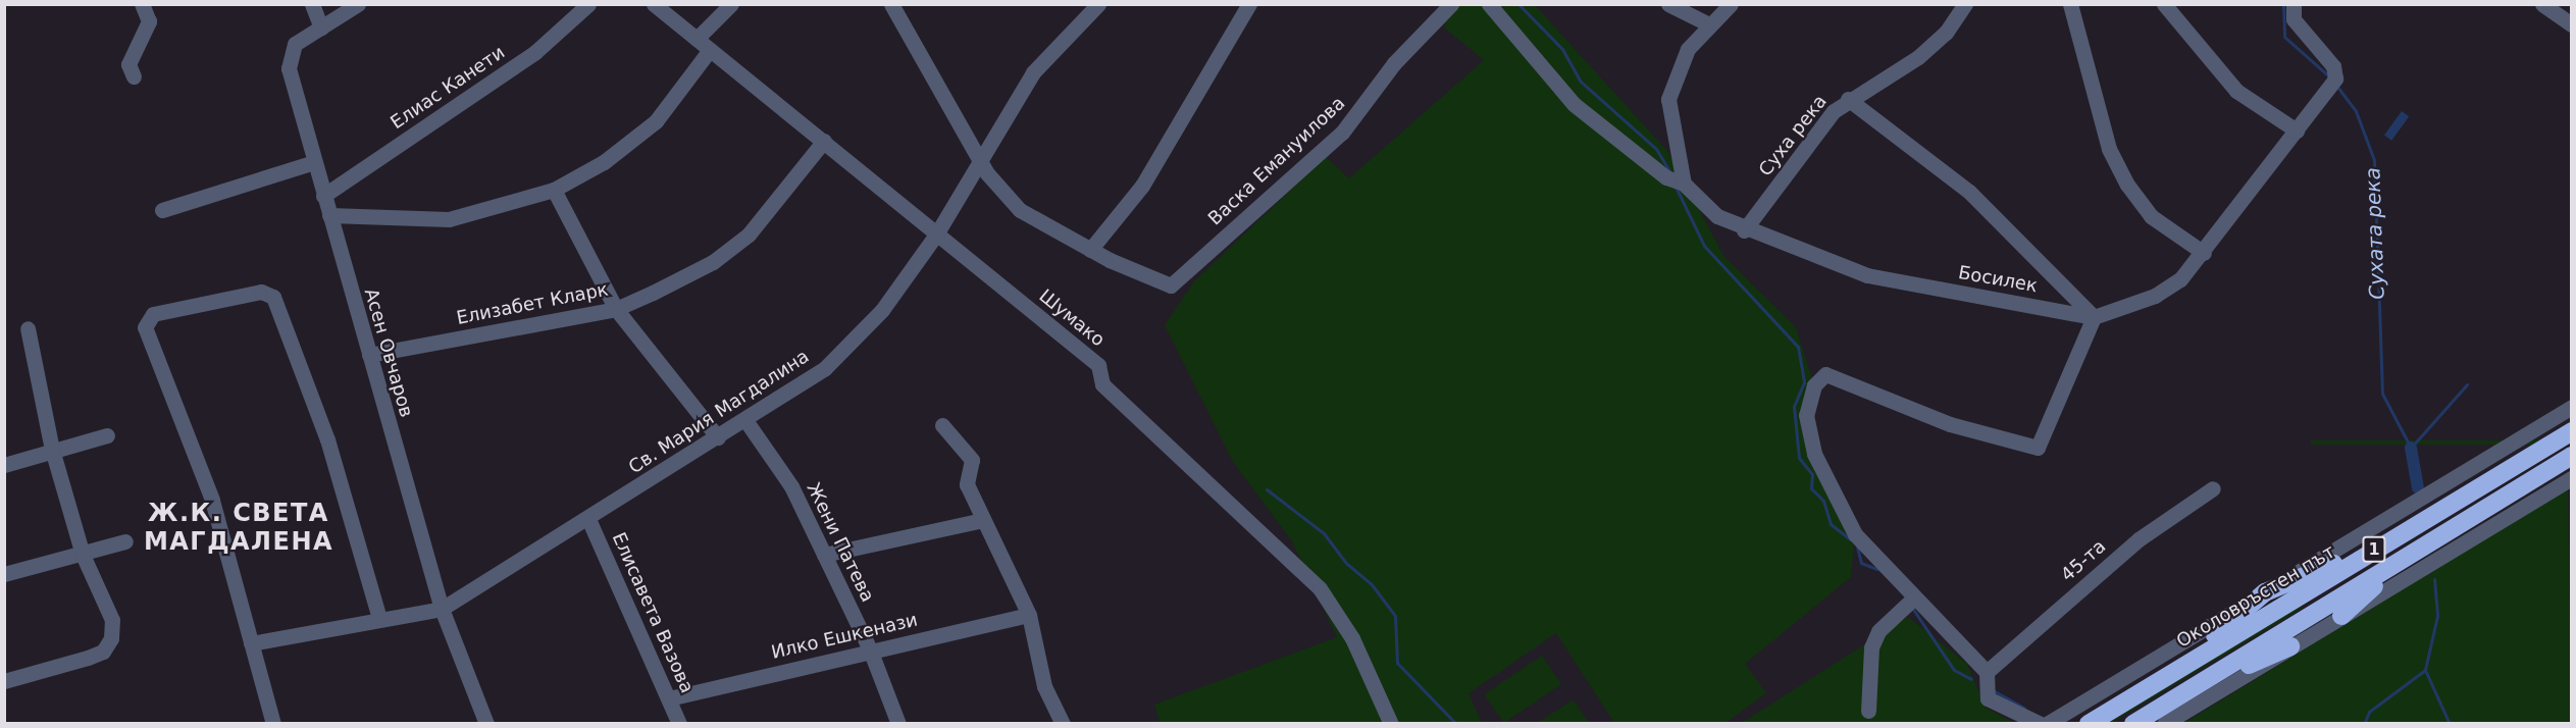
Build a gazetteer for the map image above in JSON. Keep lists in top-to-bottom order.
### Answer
{
  "streets": {
    "highway": ["1", "Околовръстен път"],
    "street": [
      "Елиас Канети",
      "Суха река",
      "Васка Емануилова",
      "Босилек",
      "Елизабет Кларк",
      "Шумако",
      "Асен Овчаров",
      "Св. Мария Магдалина",
      "Жени Патева",
      "45-та",
      "Елисавета Вазова",
      "Илко Ешкенази"
    ]
  },
  "crossings": [
    ["Елиас Канети", "Асен Овчаров"],
    ["Суха река", "Босилек"],
    ["Елизабет Кларк", "Шумако"],
    ["Елизабет Кларк", "Асен Овчаров"],
    ["Шумако", "Св. Мария Магдалина"],
    ["Асен Овчаров", "Св. Мария Магдалина"],
    ["Св. Мария Магдалина", "Жени Патева"],
    ["Св. Мария Магдалина", "Елисавета Вазова"],
    ["Жени Патева", "Илко Ешкенази"],
    ["Елисавета Вазова", "Илко Ешкенази"]
  ],
  "districts": ["Ж.К. СВЕТА МАГДАЛЕНА"],
  "water": ["Сухата река"]
}
